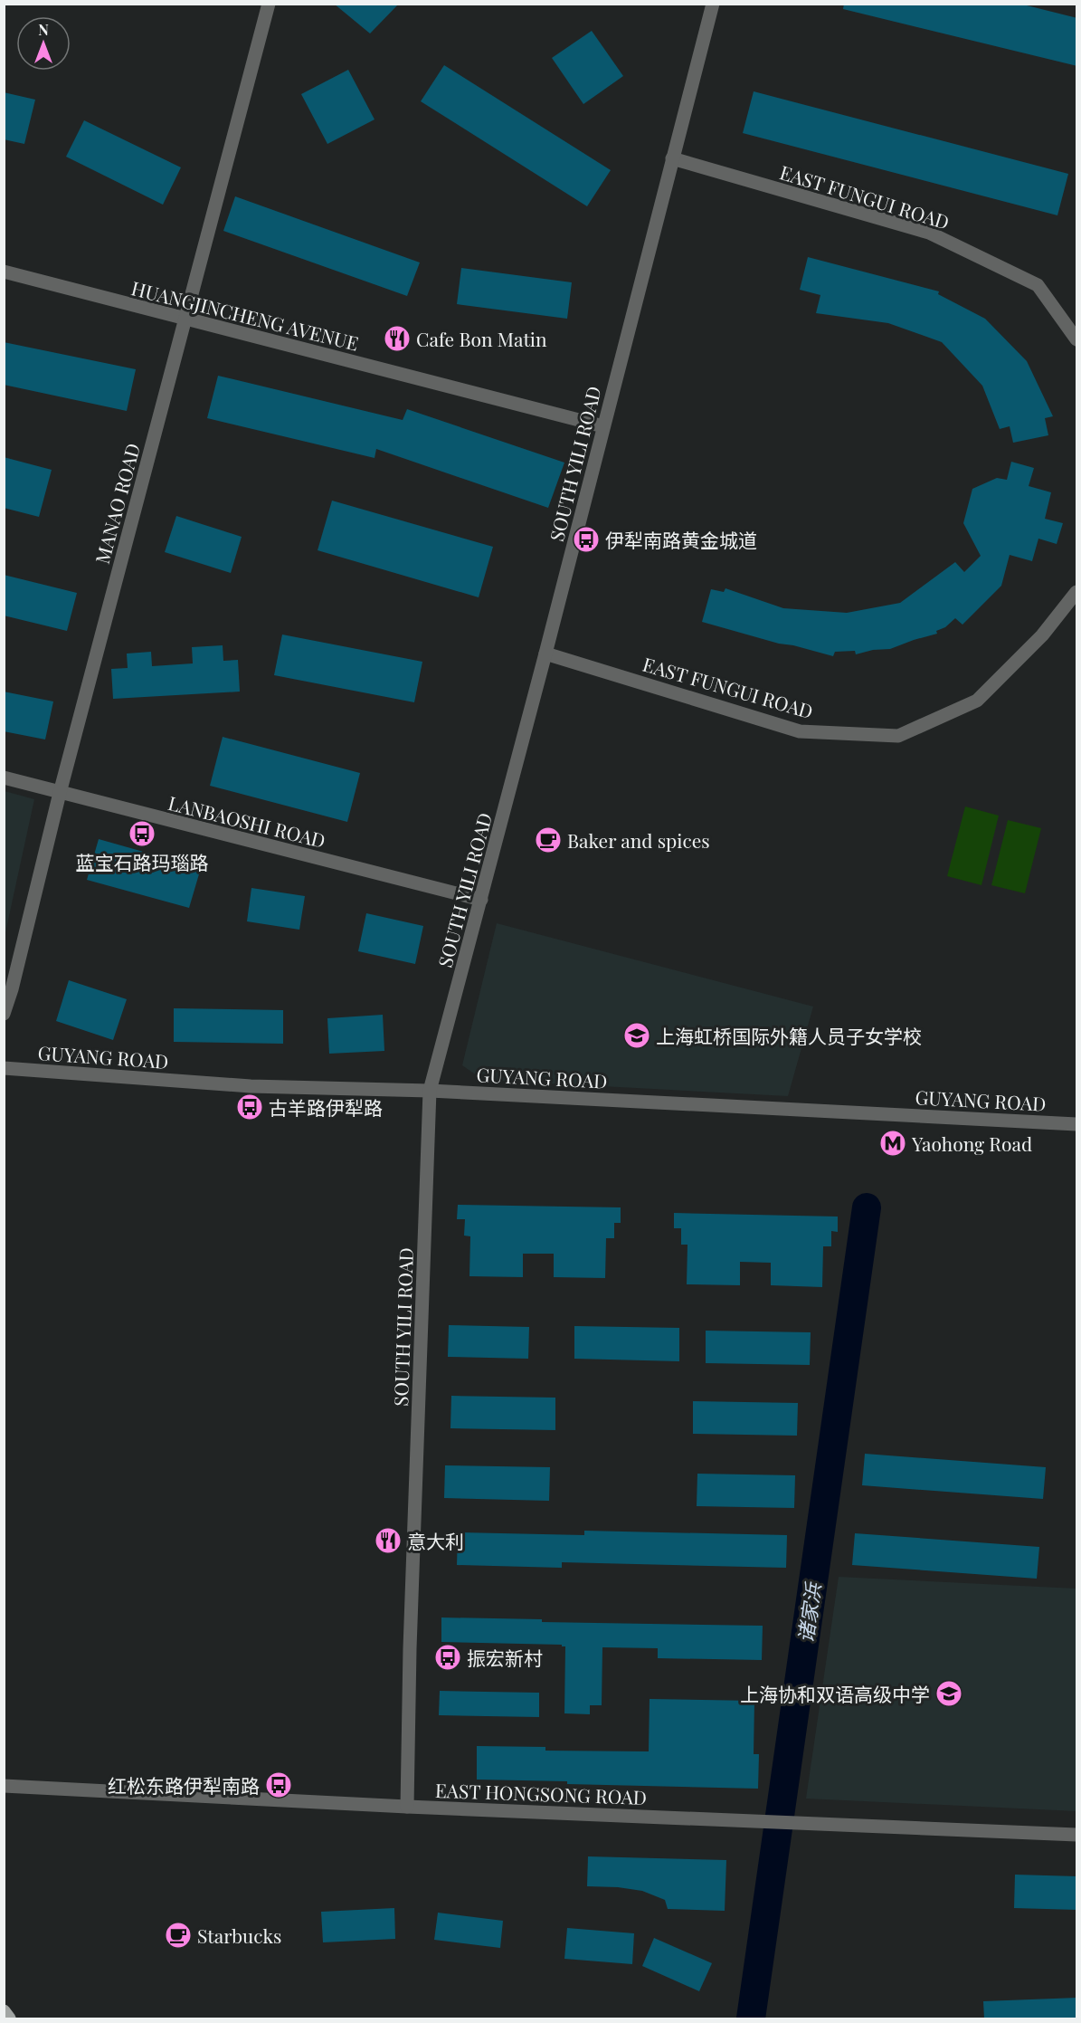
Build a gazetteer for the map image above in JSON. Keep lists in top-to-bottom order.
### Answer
{
  "streets": {
    "street": [
      "EAST FUNGUI ROAD",
      "HUANGJINCHENG AVENUE",
      "SOUTH YILI ROAD",
      "MANAO ROAD",
      "LANBAOSHI ROAD",
      "GUYANG ROAD",
      "EAST HONGSONG ROAD"
    ]
  },
  "crossings": [
    ["EAST FUNGUI ROAD", "SOUTH YILI ROAD"],
    ["HUANGJINCHENG AVENUE", "SOUTH YILI ROAD"],
    ["HUANGJINCHENG AVENUE", "MANAO ROAD"],
    ["SOUTH YILI ROAD", "LANBAOSHI ROAD"],
    ["SOUTH YILI ROAD", "GUYANG ROAD"],
    ["SOUTH YILI ROAD", "EAST HONGSONG ROAD"],
    ["MANAO ROAD", "LANBAOSHI ROAD"]
  ],
  "water": ["诸家浜"],
  "places": {
    "restaurant": ["Cafe Bon Matin", "意大利"],
    "bus stop": [
      "伊犁南路黄金城道",
      "蓝宝石路玛瑙路",
      "古羊路伊犁路",
      "振宏新村",
      "红松东路伊犁南路"
    ],
    "cafe": ["Baker and spices", "Starbucks"],
    "school or university": ["上海虹桥国际外籍人员子女学校", "上海协和双语高级中学"],
    "metro station": ["Yaohong Road"]
  },
  "north": "top"
}
